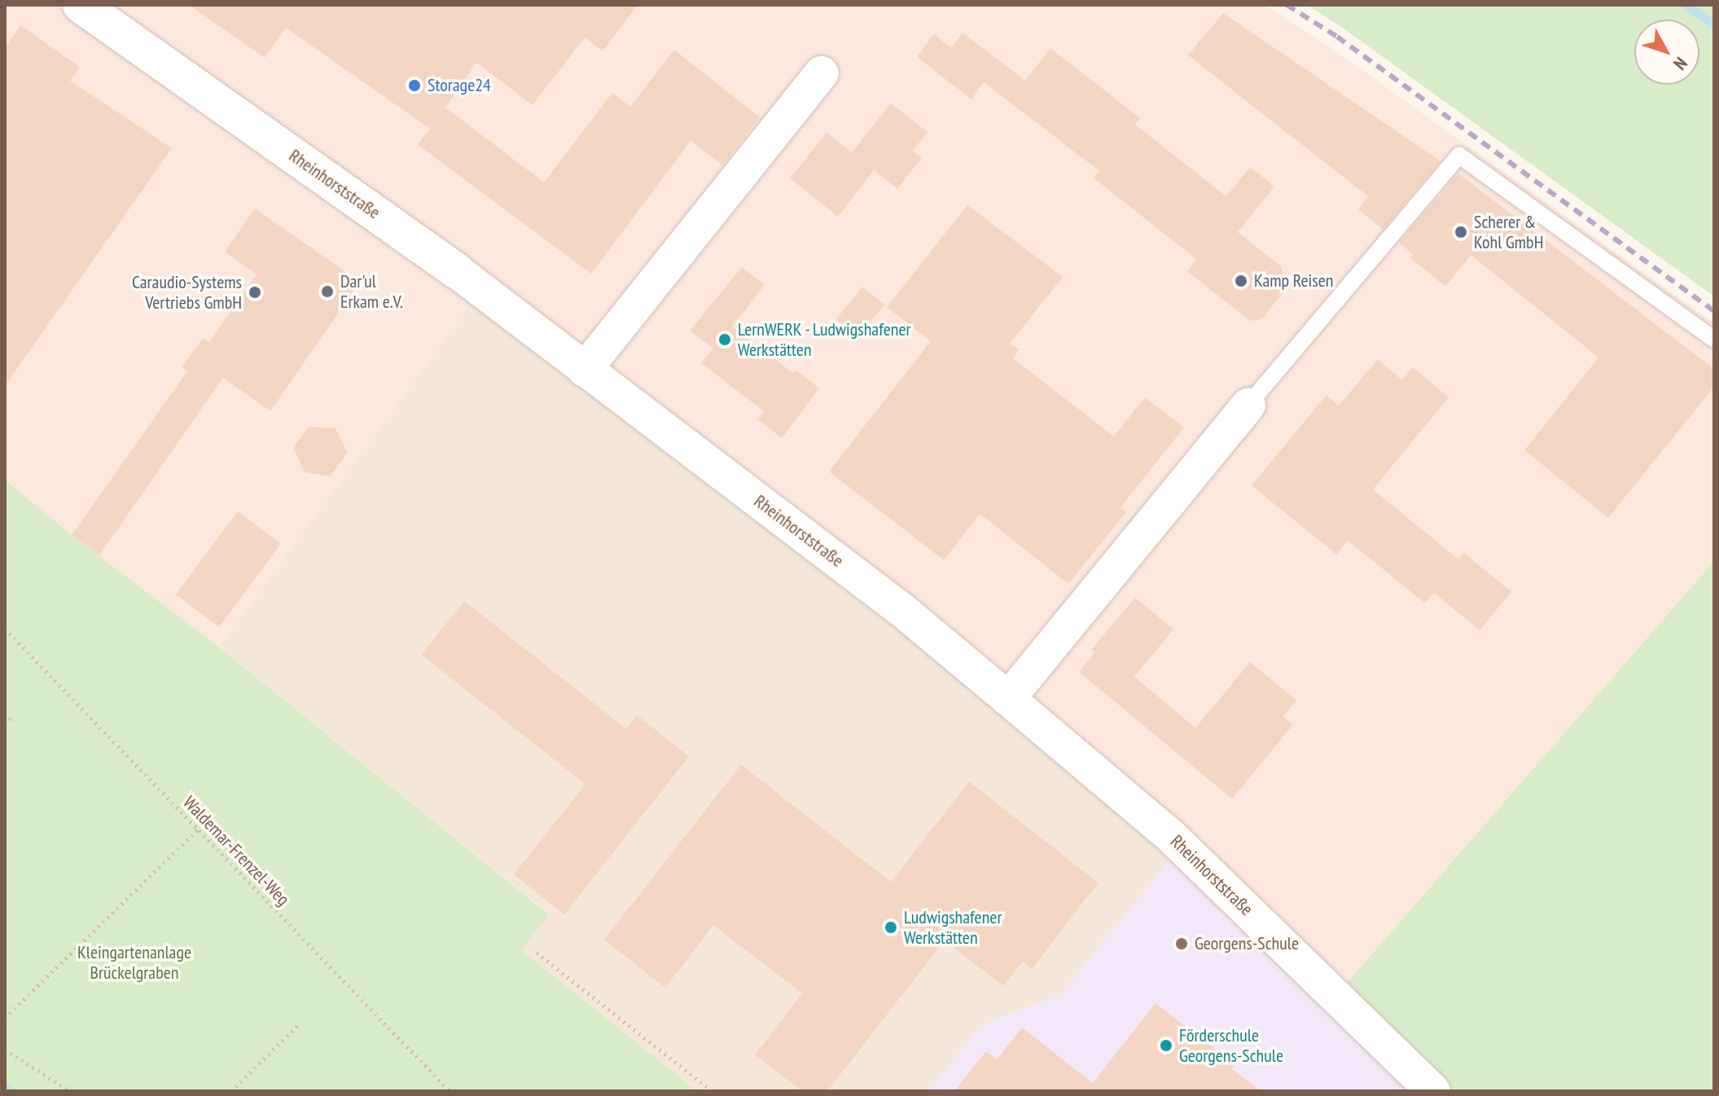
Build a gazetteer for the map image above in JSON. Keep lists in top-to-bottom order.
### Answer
{
  "streets": {
    "street": ["Rheinhorststraße"],
    "path": ["Waldemar-Frenzel-Weg"]
  },
  "parks": ["Kleingartenanlage Brückelgraben"],
  "places": [
    "Storage24",
    "Scherer & Kohl GmbH",
    "Kamp Reisen",
    "Dar'ul Erkam e.V.",
    "Caraudio-Systems Vertriebs GmbH",
    "LernWERK - Ludwigshafener Werkstätten",
    "Ludwigshafener Werkstätten",
    "Georgens-Schule",
    "Förderschule Georgens-Schule"
  ],
  "north": "bottom right"
}
